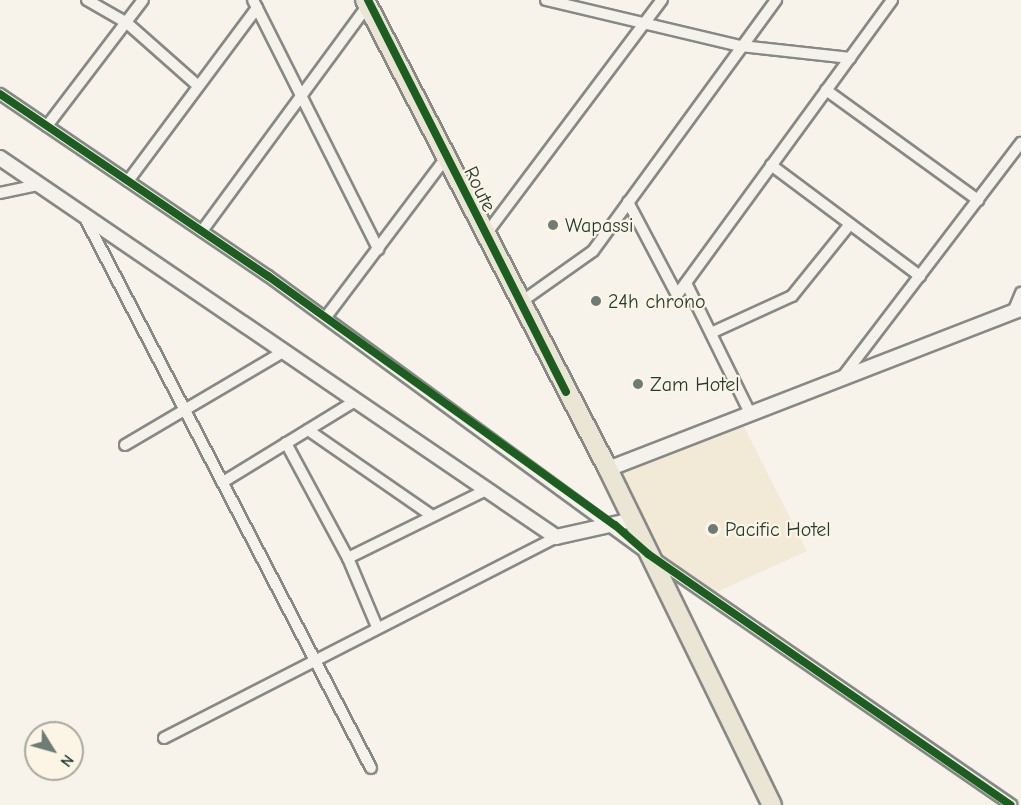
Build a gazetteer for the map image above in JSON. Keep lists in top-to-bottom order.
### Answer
{
  "streets": {
    "cycle path": ["Route"]
  },
  "places": [
    "Wapassi",
    "24h chrono",
    "Zam Hotel",
    "Pacific Hotel"
  ],
  "north": "bottom right"
}
